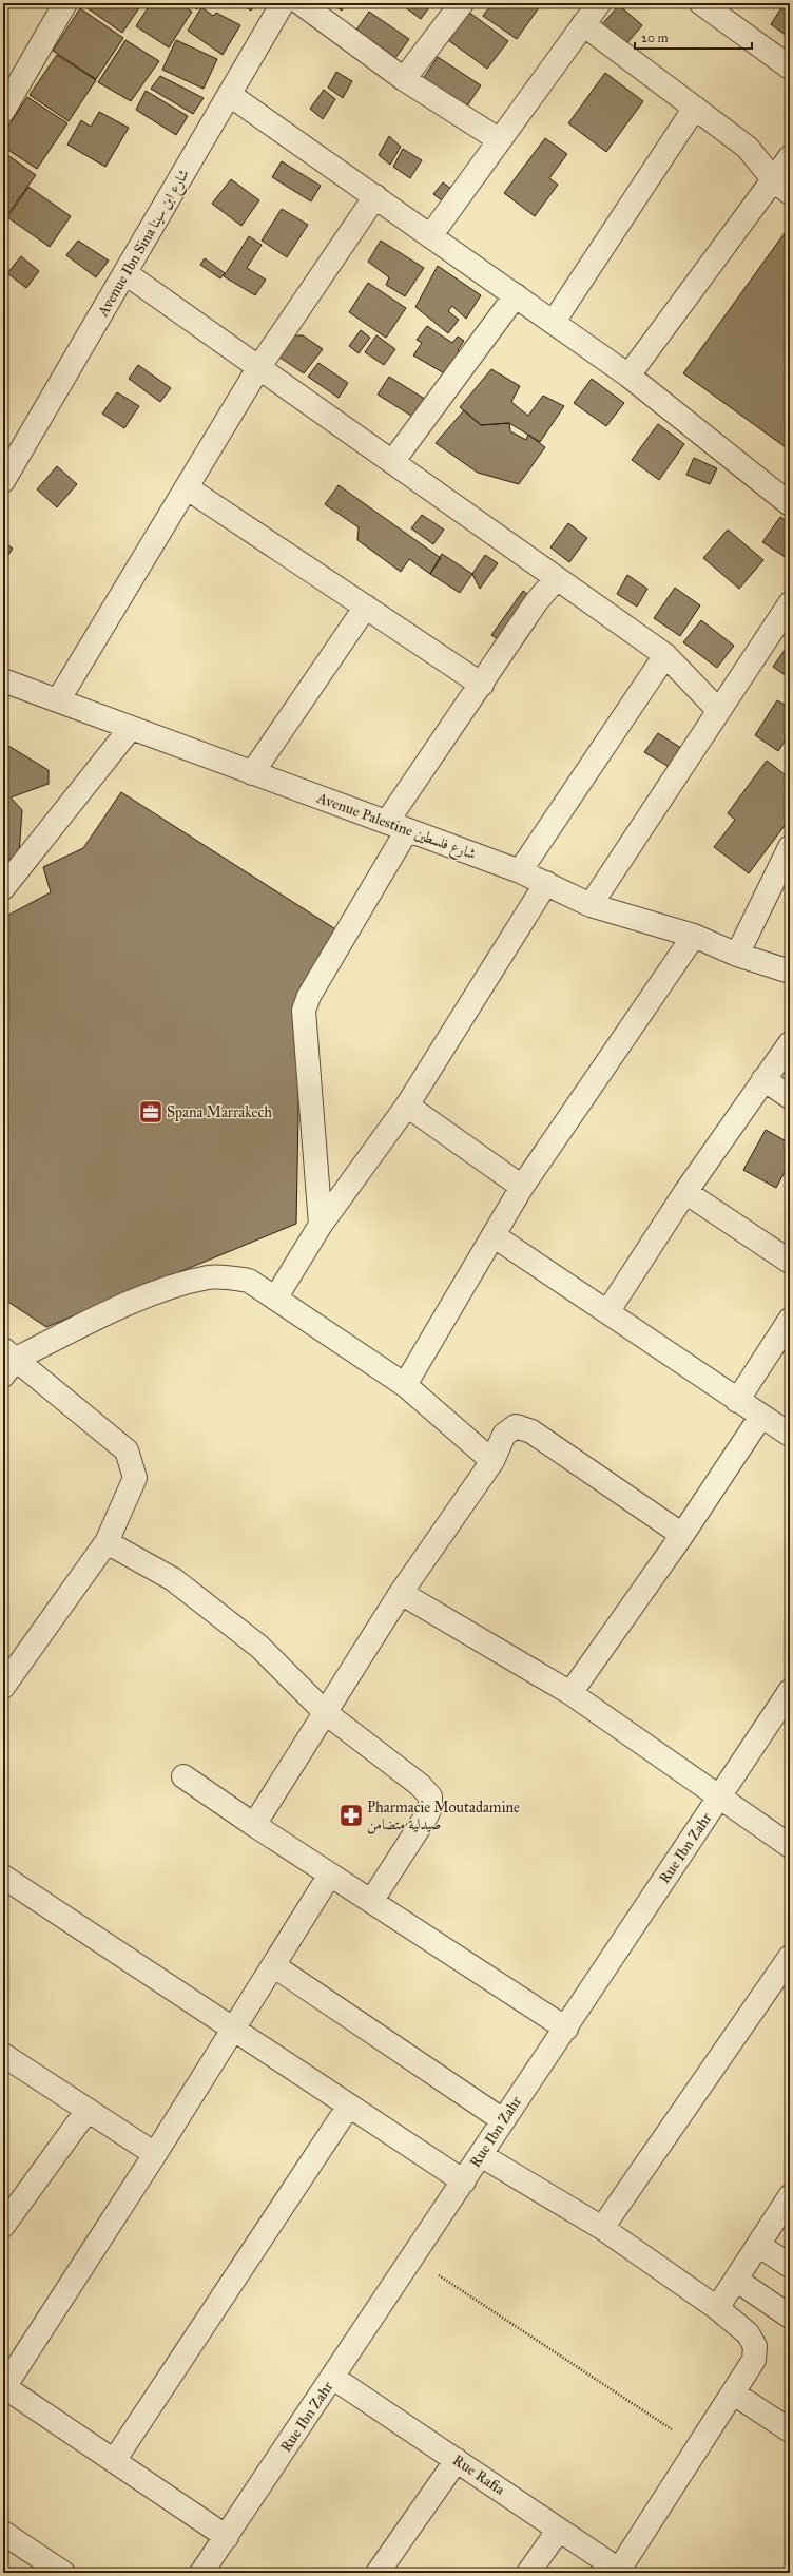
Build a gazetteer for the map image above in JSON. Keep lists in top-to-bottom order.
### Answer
{
  "streets": {
    "street": [
      "Avenue Ibn Sina شارع ابن سينا",
      "Avenue Palestine شارع فلسطين",
      "Rue Ibn Zahr",
      "Rue Rafia"
    ]
  },
  "crossings": [
    ["Rue Ibn Zahr", "Rue Rafia"]
  ],
  "places": {
    "office": ["Spana Marrakech"],
    "pharmacy": ["Pharmacie Moutadamine صيدلية متضامن"]
  },
  "scale_bar": "20 m"
}
